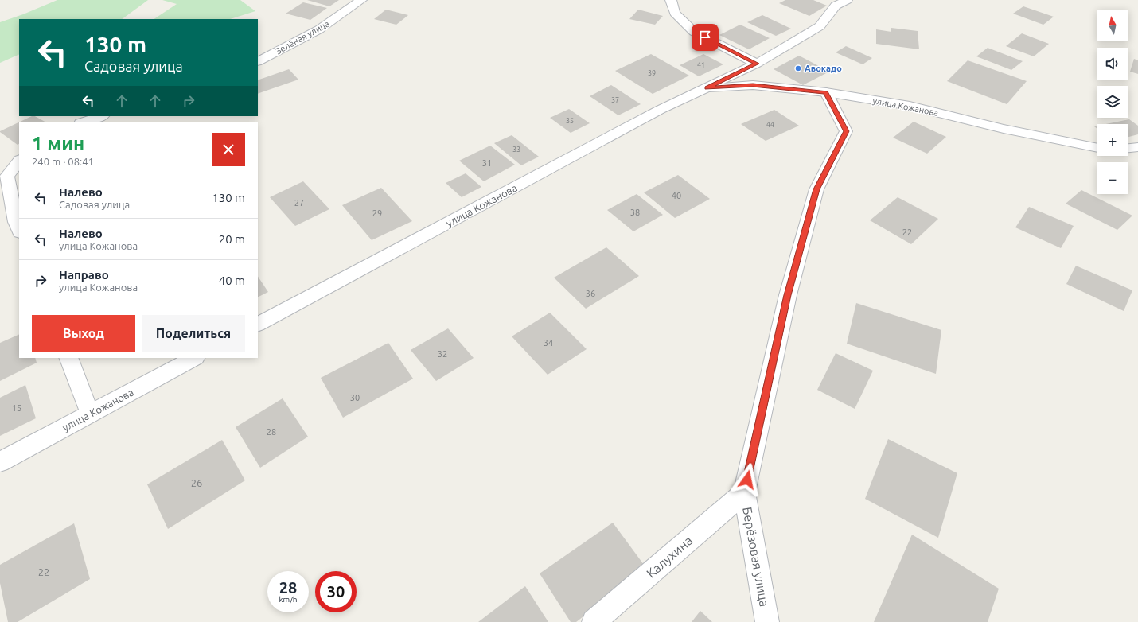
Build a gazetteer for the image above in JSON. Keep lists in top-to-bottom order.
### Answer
{
  "streets": {
    "street": [
      "Зелёная улица",
      "улица Кожанова",
      "Калухина",
      "Берёзовая улица"
    ]
  },
  "crossings": [
    ["Калухина", "Берёзовая улица"]
  ],
  "places": ["Авокадо"],
  "house_numbers": [
    "41",
    "39",
    "37",
    "35",
    "44",
    "33",
    "31",
    "40",
    "27",
    "38",
    "29",
    "22",
    "36",
    "34",
    "32",
    "30",
    "15",
    "28",
    "26",
    "22"
  ],
  "north": "top",
  "page": {
    "map_buttons": ["+", "−"],
    "turn": ["130 m", "Садовая улица"],
    "heading": ["1 мин", "240 m · 08:41"],
    "list": [
      {
        "name": "Налево",
        "note": "Садовая улица",
        "value": "130 m"
      },
      {
        "name": "Налево",
        "note": "улица Кожанова",
        "value": "20 m"
      },
      {
        "name": "Направо",
        "note": "улица Кожанова",
        "value": "40 m"
      }
    ],
    "buttons": ["Выход", "Поделиться"],
    "speed": "28 km/h",
    "limit": "30"
  }
}
